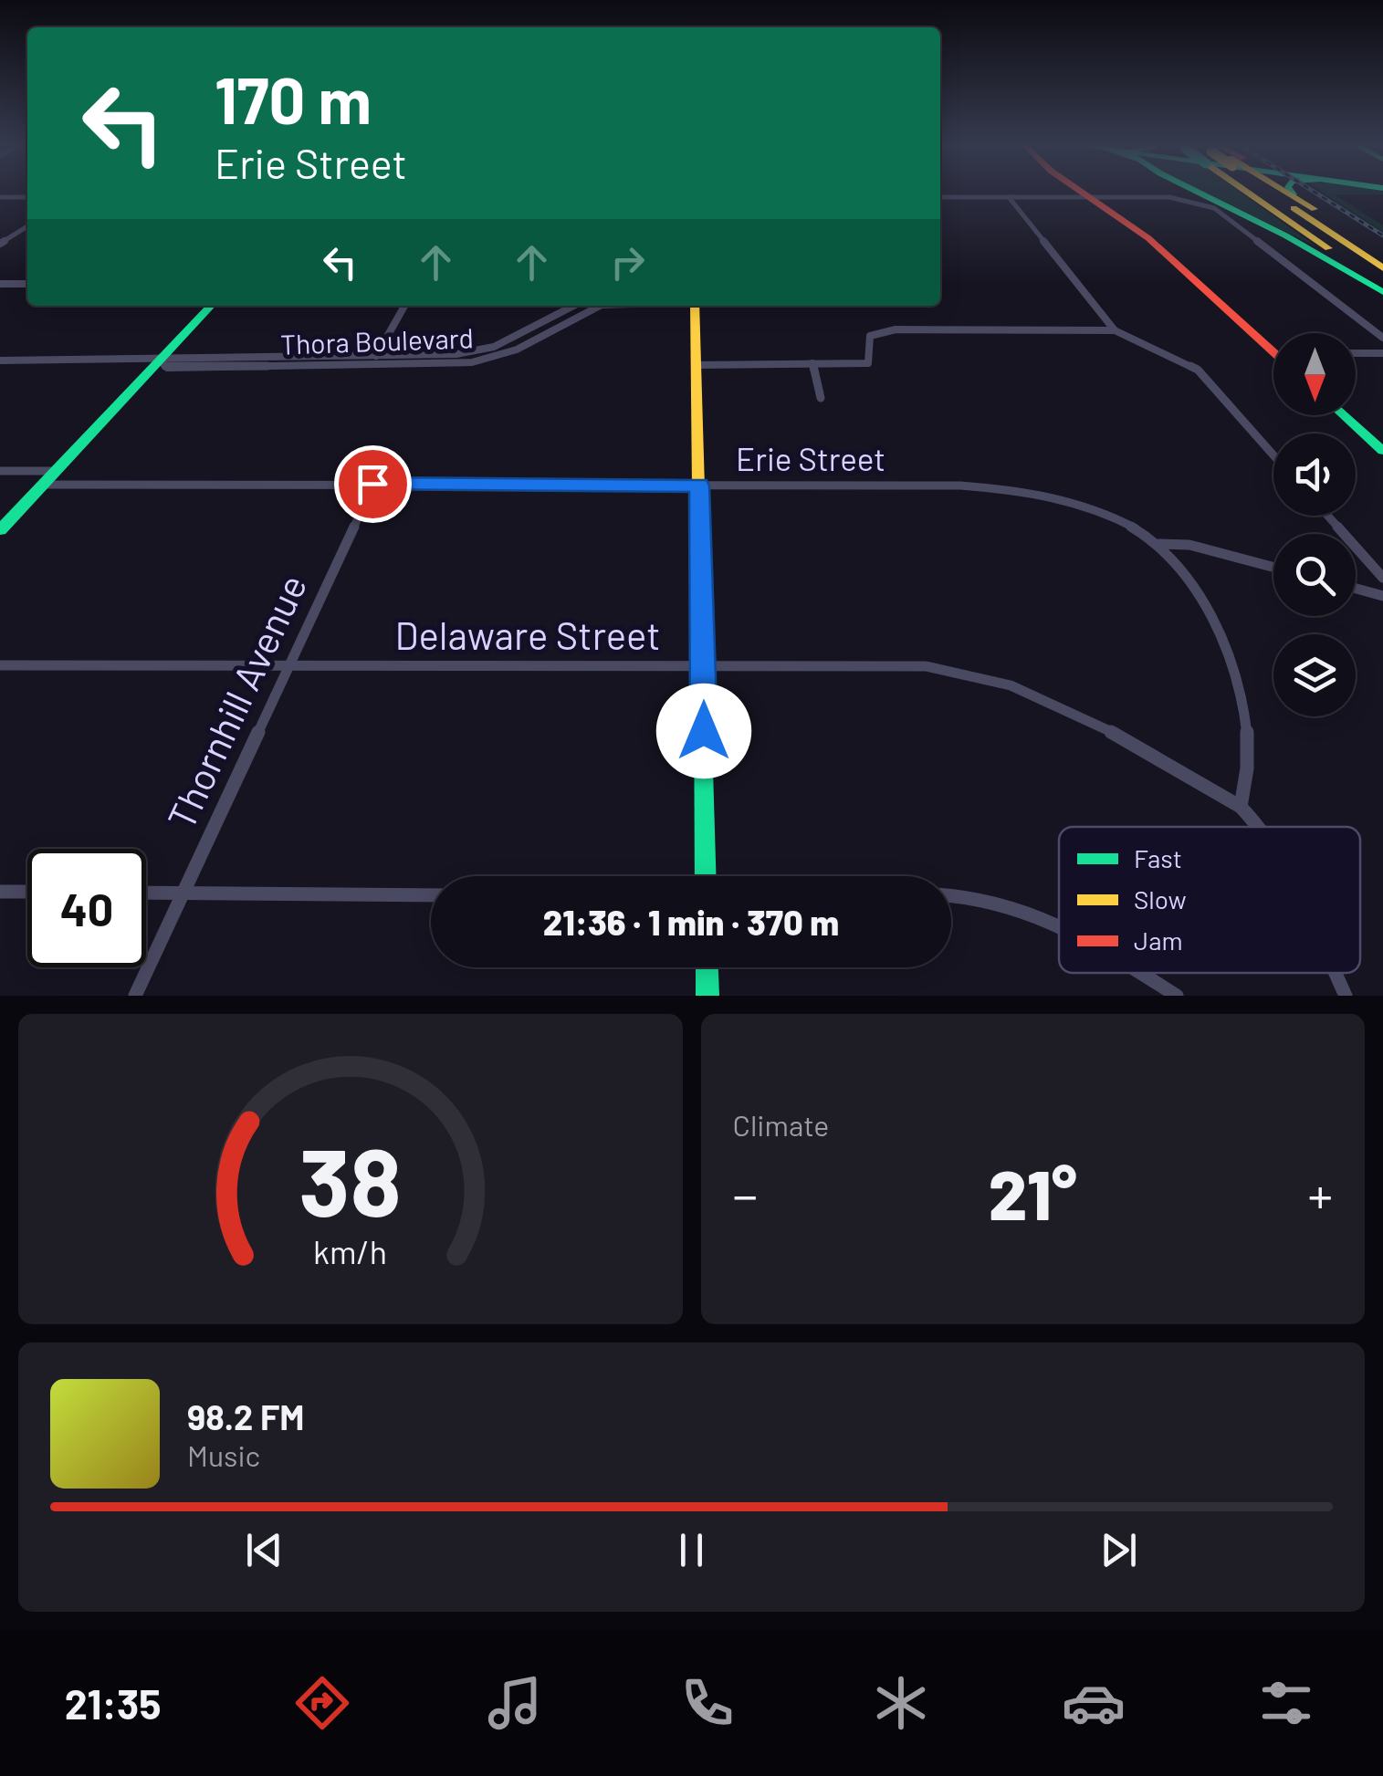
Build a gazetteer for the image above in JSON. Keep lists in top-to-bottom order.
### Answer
{
  "streets": {
    "street": [
      "Thora Boulevard",
      "Erie Street",
      "Delaware Street",
      "Thornhill Avenue"
    ]
  },
  "crossings": [
    ["Erie Street", "Thornhill Avenue"],
    ["Delaware Street", "Thornhill Avenue"]
  ],
  "legend": ["Fast", "Slow", "Jam"],
  "north": "bottom",
  "page": {
    "turn": ["170 m", "Erie Street"],
    "limit": "40",
    "trip": "21:36 · 1 min · 370 m",
    "tile": "Climate",
    "heat": ["−", "21°", "+"],
    "song": ["98.2 FM", "Music"],
    "tabs": "21:35",
    "gauge": ["38", "km/h"]
  }
}
